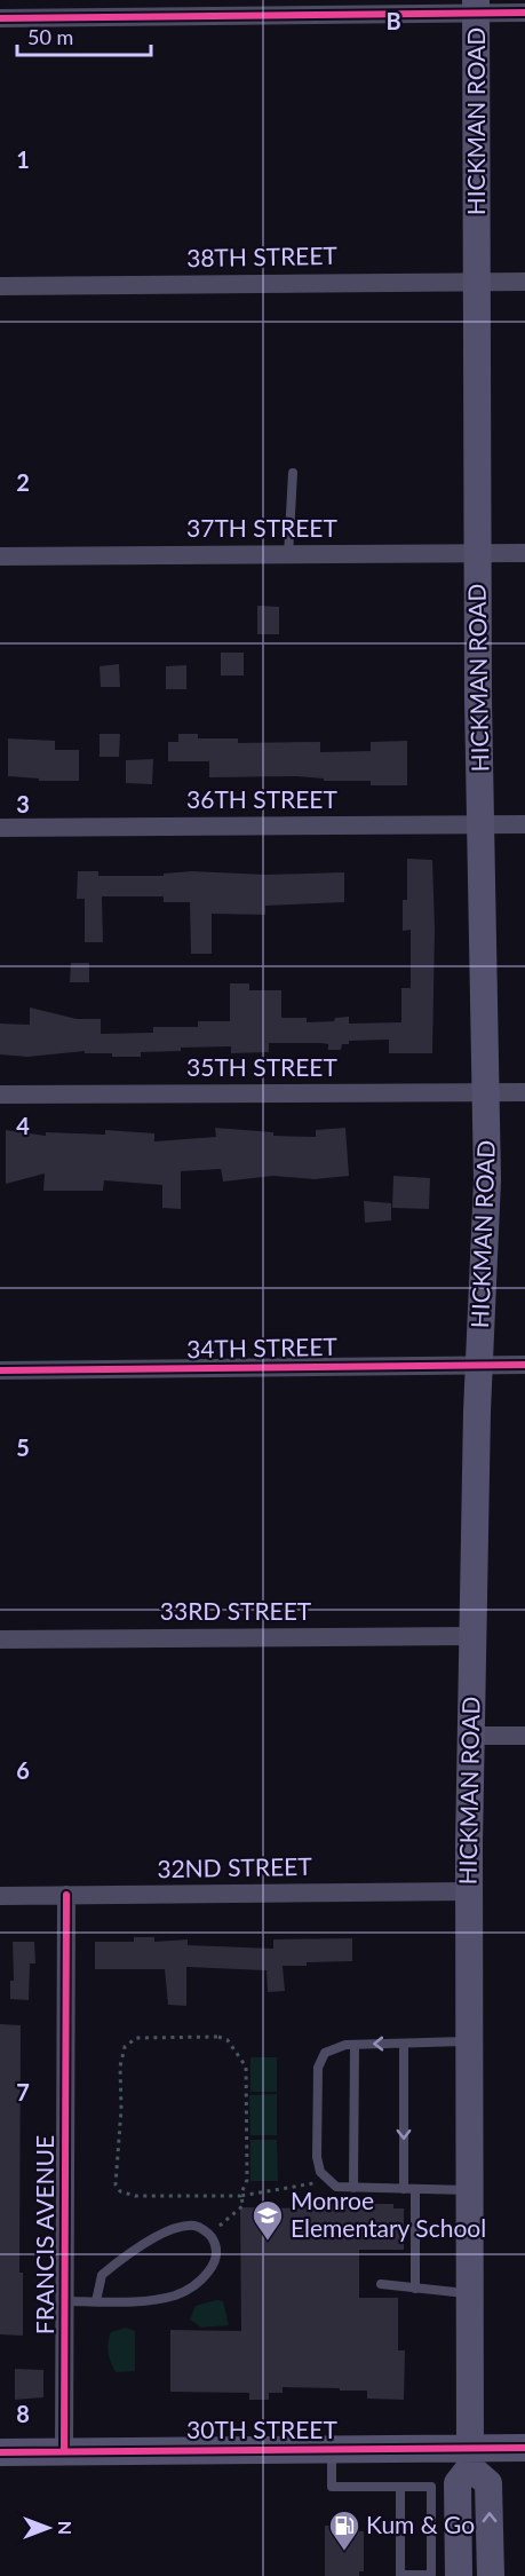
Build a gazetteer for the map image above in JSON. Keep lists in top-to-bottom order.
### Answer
{
  "streets": {
    "main road": ["HICKMAN ROAD", "30TH STREET"],
    "street": [
      "38TH STREET",
      "37TH STREET",
      "36TH STREET",
      "35TH STREET",
      "34TH STREET",
      "33RD STREET",
      "32ND STREET",
      "FRANCIS AVENUE"
    ]
  },
  "crossings": [
    ["HICKMAN ROAD", "38TH STREET"],
    ["HICKMAN ROAD", "37TH STREET"],
    ["HICKMAN ROAD", "36TH STREET"],
    ["HICKMAN ROAD", "35TH STREET"],
    ["HICKMAN ROAD", "34TH STREET"],
    ["HICKMAN ROAD", "33RD STREET"],
    ["HICKMAN ROAD", "32ND STREET"],
    ["HICKMAN ROAD", "30TH STREET"],
    ["32ND STREET", "FRANCIS AVENUE"],
    ["FRANCIS AVENUE", "30TH STREET"]
  ],
  "places": {
    "school or university": ["Monroe Elementary School"],
    "fuel station": ["Kum & Go"]
  },
  "scale_bar": "50 m",
  "north": "right",
  "grid": {
    "columns": ["B"],
    "rows": [
      "1",
      "2",
      "3",
      "4",
      "5",
      "6",
      "7",
      "8"
    ]
  }
}
